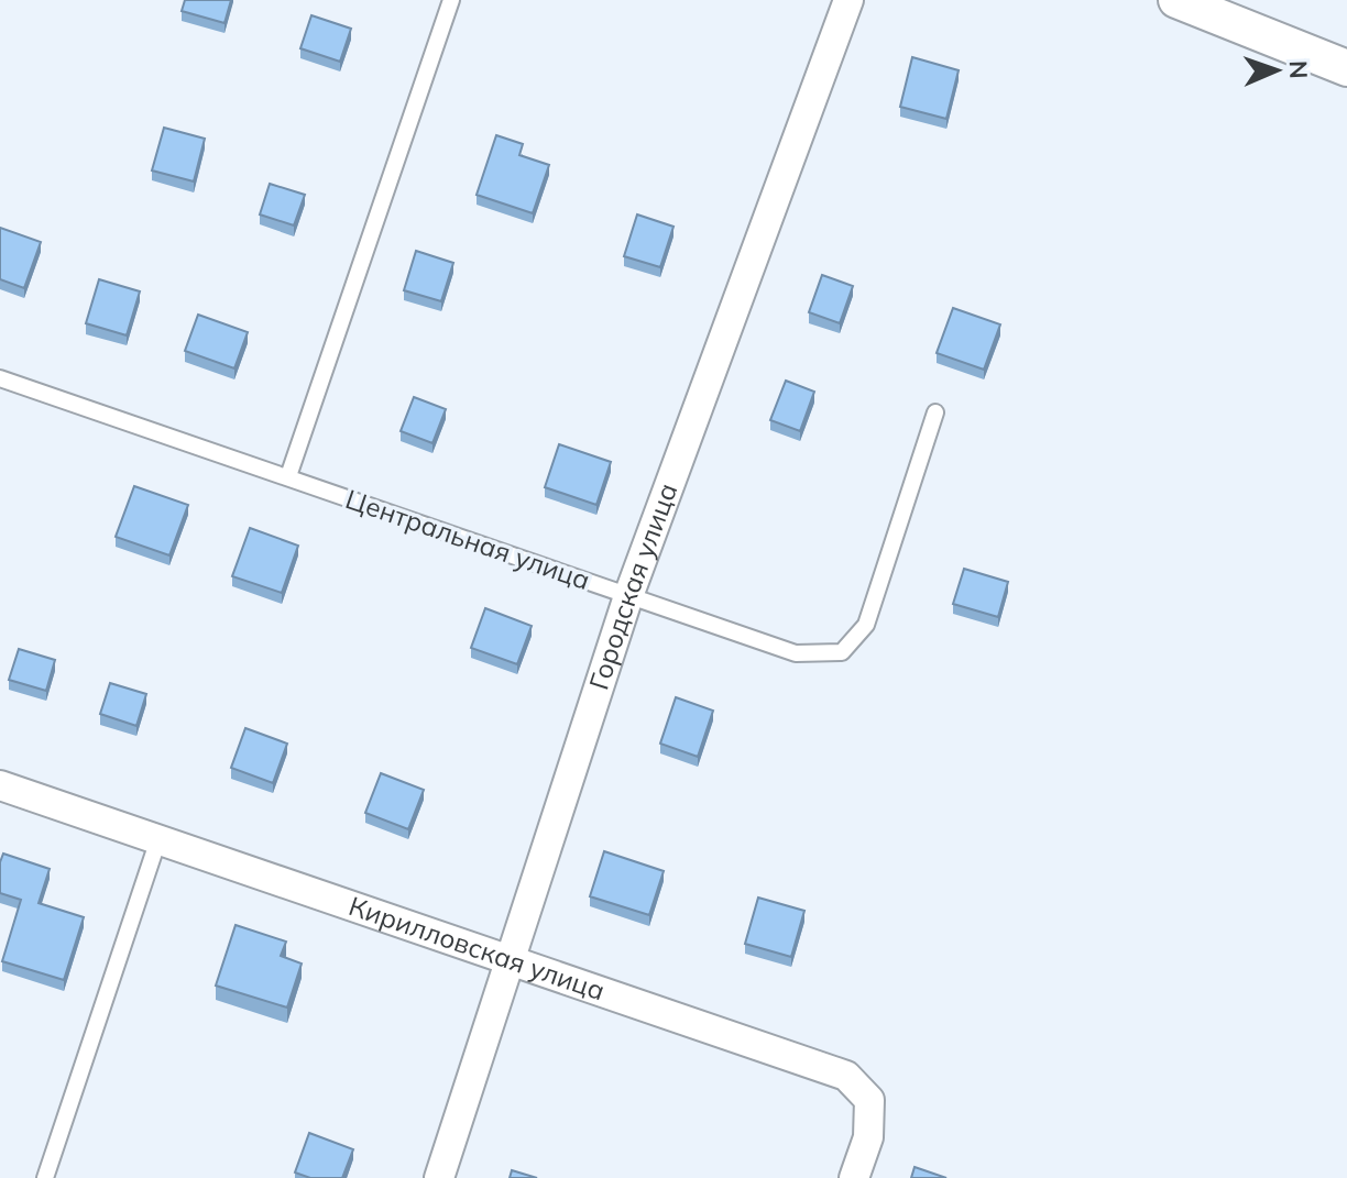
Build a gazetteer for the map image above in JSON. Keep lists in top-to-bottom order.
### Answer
{
  "streets": {
    "street": ["Городская улица", "Кирилловская улица"],
    "lane": ["Центральная улица"]
  },
  "crossings": [
    ["Центральная улица", "Городская улица"],
    ["Городская улица", "Кирилловская улица"]
  ],
  "north": "right"
}
